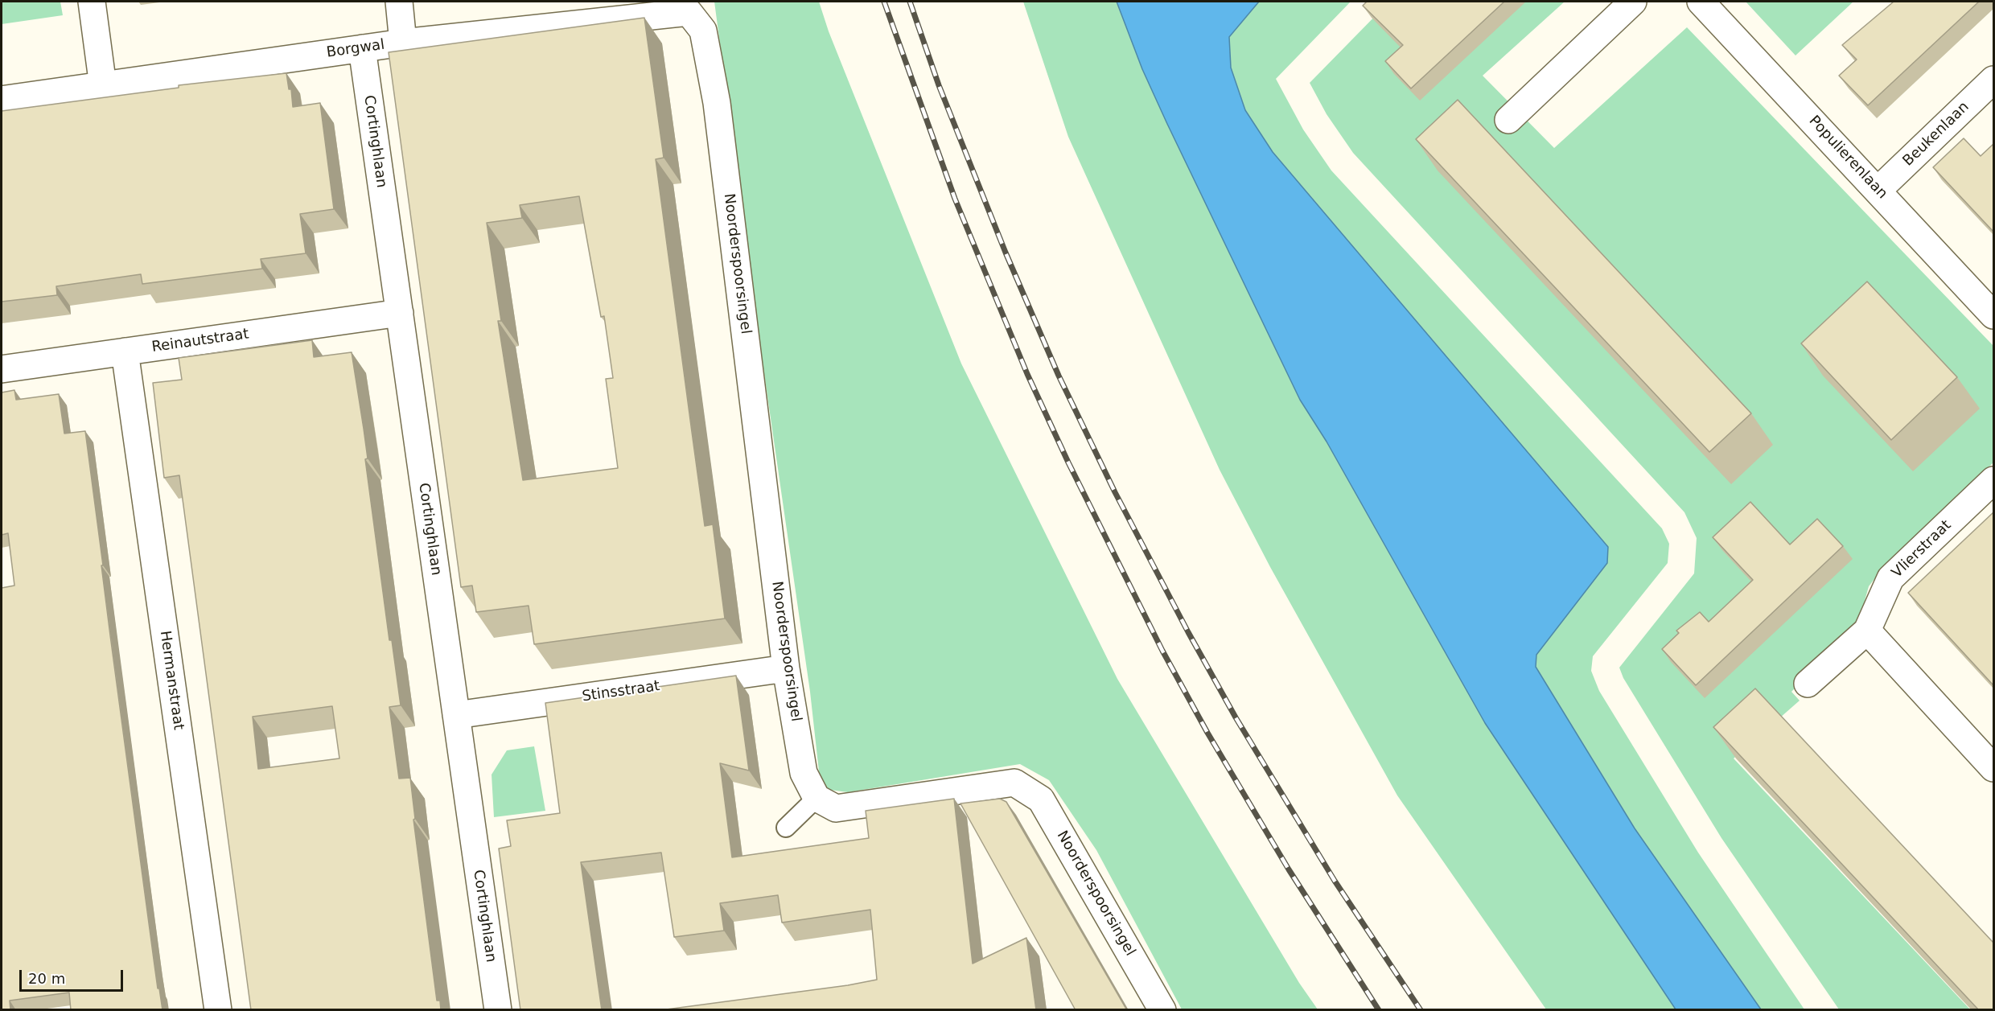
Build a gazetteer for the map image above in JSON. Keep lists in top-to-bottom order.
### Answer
{
  "streets": {
    "street": [
      "Borgwal",
      "Beukenlaan",
      "Cortinghlaan",
      "Populierenlaan",
      "Noorderspoorsingel",
      "Reinautstraat",
      "Vlierstraat",
      "Hermanstraat",
      "Stinsstraat"
    ]
  },
  "crossings": [
    ["Borgwal", "Cortinghlaan"],
    ["Borgwal", "Noorderspoorsingel"],
    ["Beukenlaan", "Populierenlaan"],
    ["Cortinghlaan", "Reinautstraat"],
    ["Cortinghlaan", "Stinsstraat"],
    ["Noorderspoorsingel", "Stinsstraat"],
    ["Reinautstraat", "Hermanstraat"]
  ],
  "scale_bar": "20 m"
}
